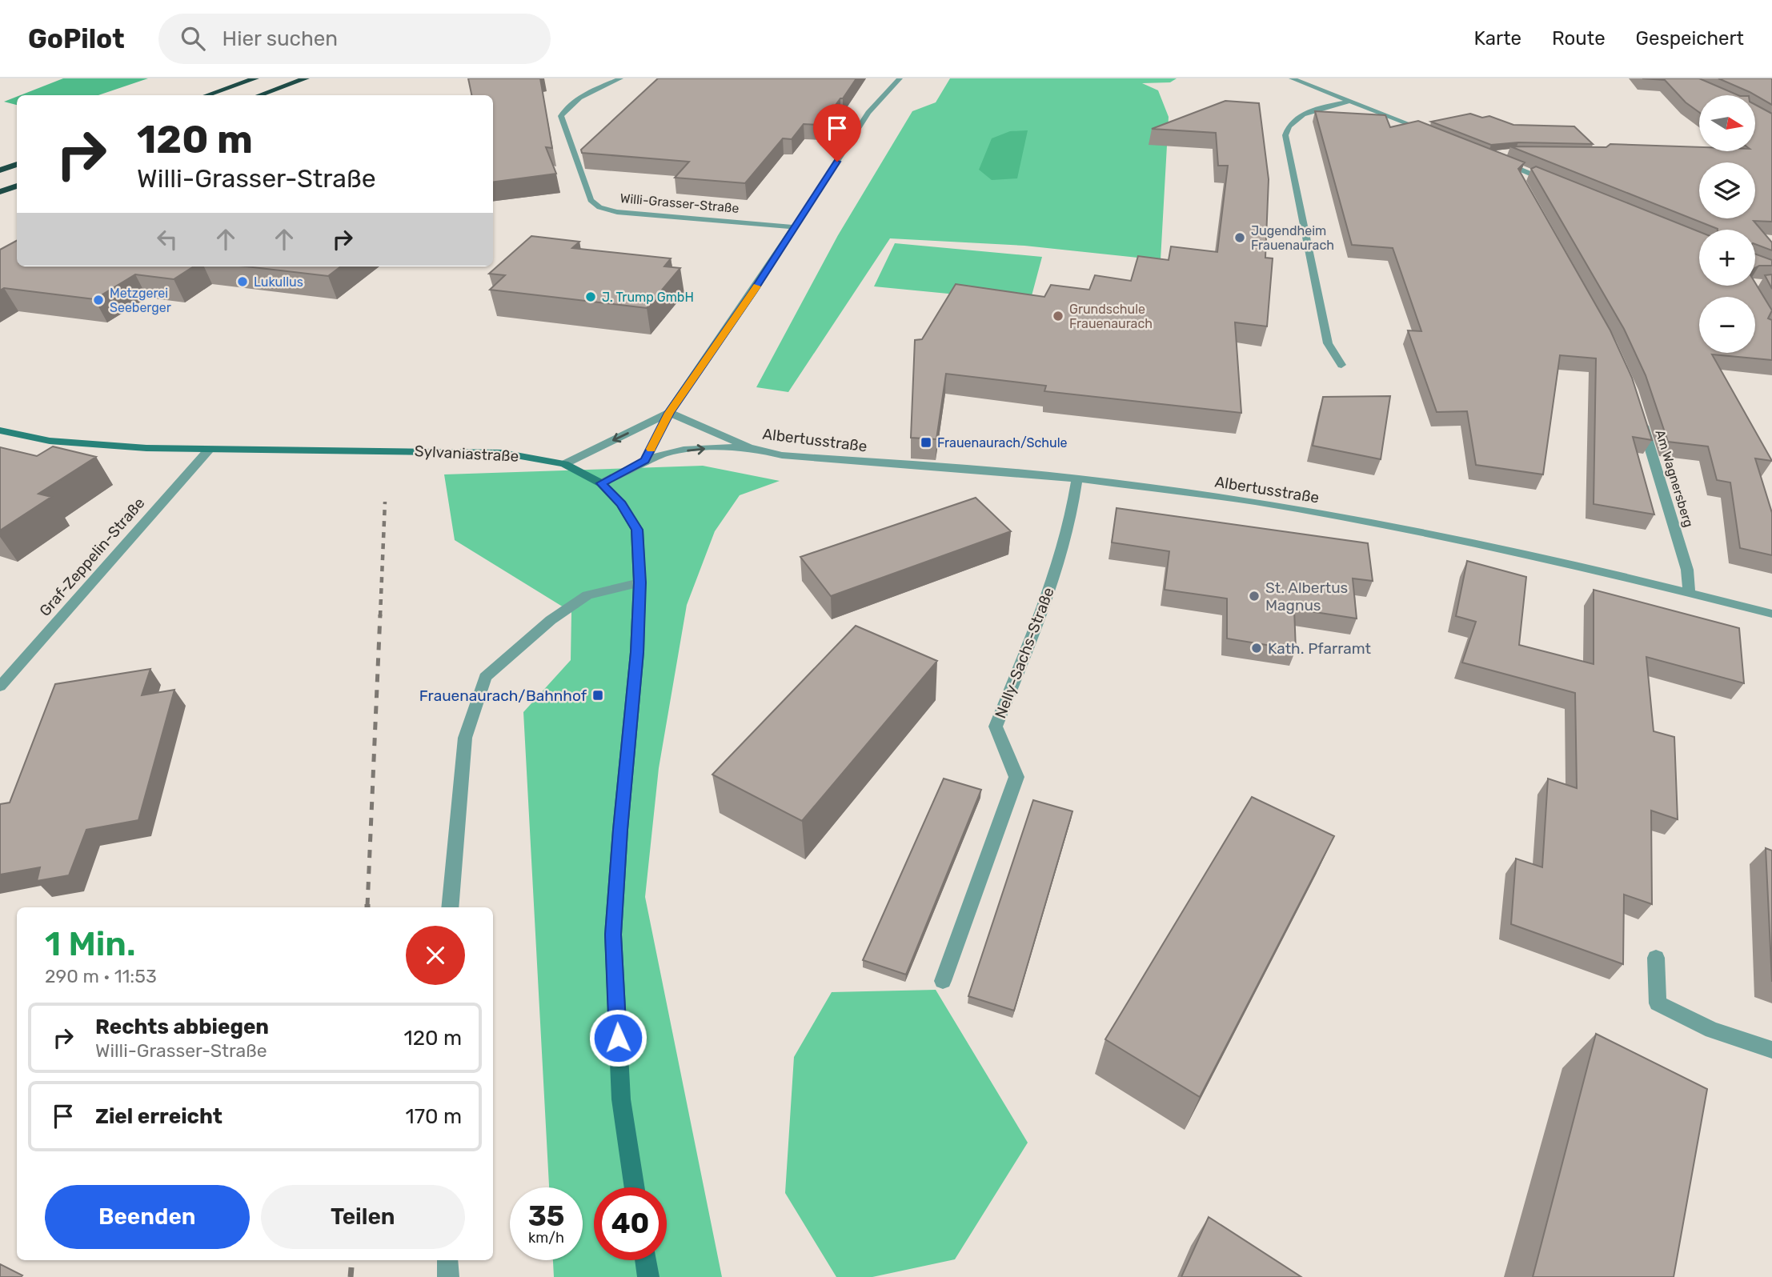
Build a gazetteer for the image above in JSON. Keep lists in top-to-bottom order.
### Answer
{
  "streets": {
    "street": [
      "Willi-Grasser-Straße",
      "Albertusstraße",
      "Sylvaniastraße",
      "Am Wagnersberg",
      "Graf-Zeppelin-Straße",
      "Nelly-Sachs-Straße"
    ]
  },
  "crossings": [
    ["Albertusstraße", "Am Wagnersberg"],
    ["Albertusstraße", "Nelly-Sachs-Straße"],
    ["Sylvaniastraße", "Graf-Zeppelin-Straße"]
  ],
  "places": {
    "other": [
      "Jugendheim Frauenaurach",
      "Lukullus",
      "J. Trump GmbH",
      "Metzgerei Seeberger",
      "Grundschule Frauenaurach",
      "St. Albertus Magnus",
      "Kath. Pfarramt"
    ],
    "transit": ["Frauenaurach/Schule", "Frauenaurach/Bahnhof"]
  },
  "north": "right",
  "page": {
    "header": "GoPilot",
    "search": "Hier suchen",
    "nav": ["Karte", "Route", "Gespeichert"],
    "map_buttons": ["+", "−"],
    "turn": ["120 m", "Willi-Grasser-Straße"],
    "heading": ["1 Min.", "290 m · 11:53"],
    "list": [
      {
        "name": "Rechts abbiegen",
        "note": "Willi-Grasser-Straße",
        "value": "120 m"
      },
      {
        "name": "Ziel erreicht",
        "value": "170 m"
      }
    ],
    "buttons": ["Beenden", "Teilen"],
    "speed": "35 km/h",
    "limit": "40"
  }
}
